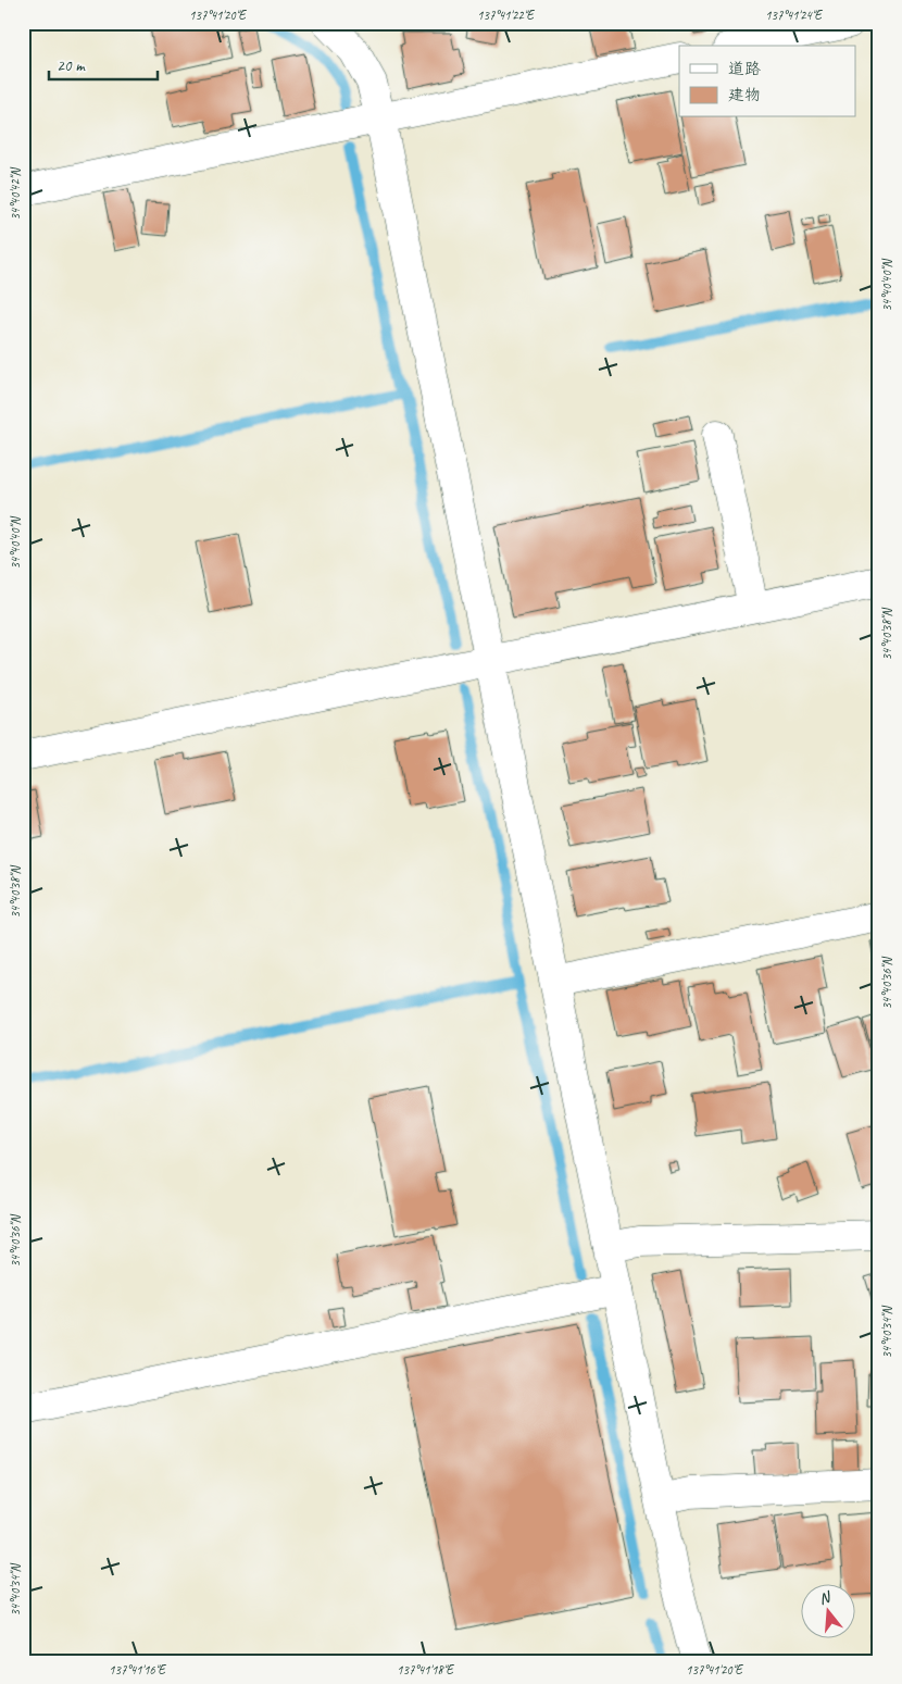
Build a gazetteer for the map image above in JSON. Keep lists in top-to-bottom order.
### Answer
{
  "legend": ["道路", "建物"],
  "scale_bar": "20 m",
  "north": "top",
  "coordinates": [
    "137°41'20\"E",
    "137°41'22\"E",
    "137°41'24\"E",
    "34°40'42\"N",
    "34°40'40\"N",
    "34°40'38\"N",
    "34°40'36\"N",
    "34°40'34\"N",
    "137°41'16\"E",
    "137°41'18\"E"
  ]
}
